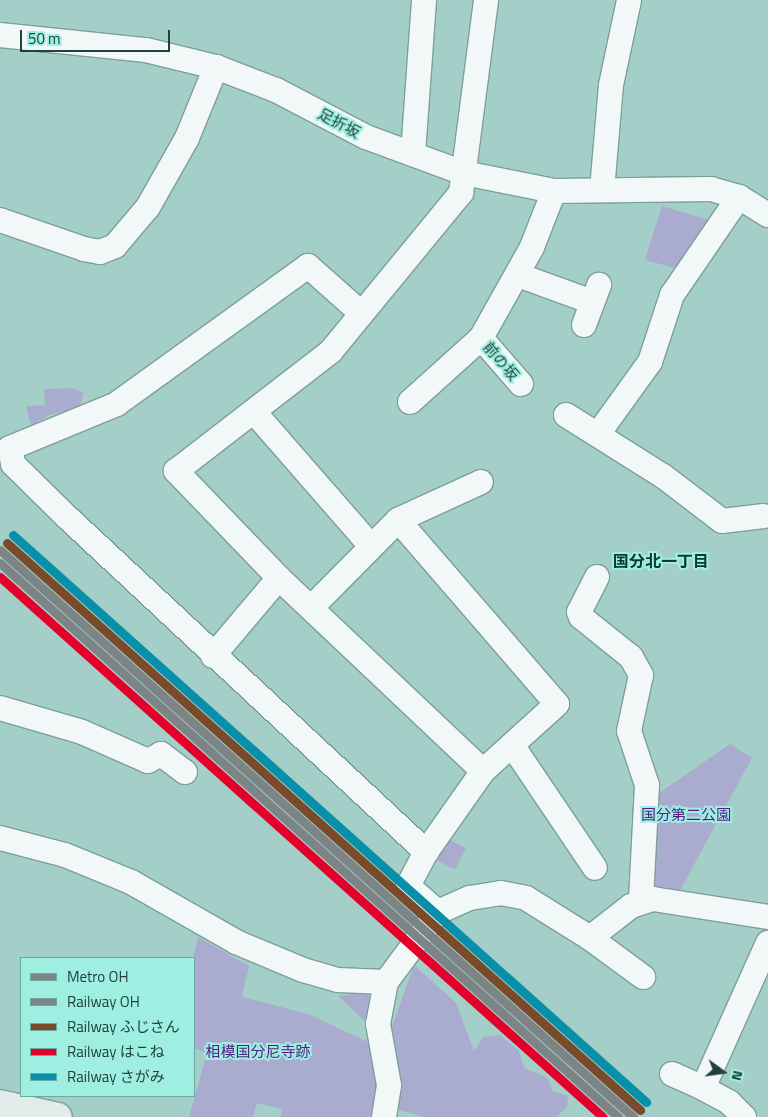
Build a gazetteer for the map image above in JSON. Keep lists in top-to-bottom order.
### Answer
{
  "streets": {
    "street": ["足折坂", "前の坂"]
  },
  "districts": ["国分北一丁目"],
  "parks": ["国分第二公園", "相模国分尼寺跡"],
  "lines": [
    "rail line さがみ",
    "rail line ふじさん",
    "metro line OH",
    "rail line OH",
    "rail line はこね"
  ],
  "legend": [
    "Metro OH",
    "Railway OH",
    "Railway ふじさん",
    "Railway はこね",
    "Railway さがみ"
  ],
  "scale_bar": "50 m",
  "north": "right"
}
